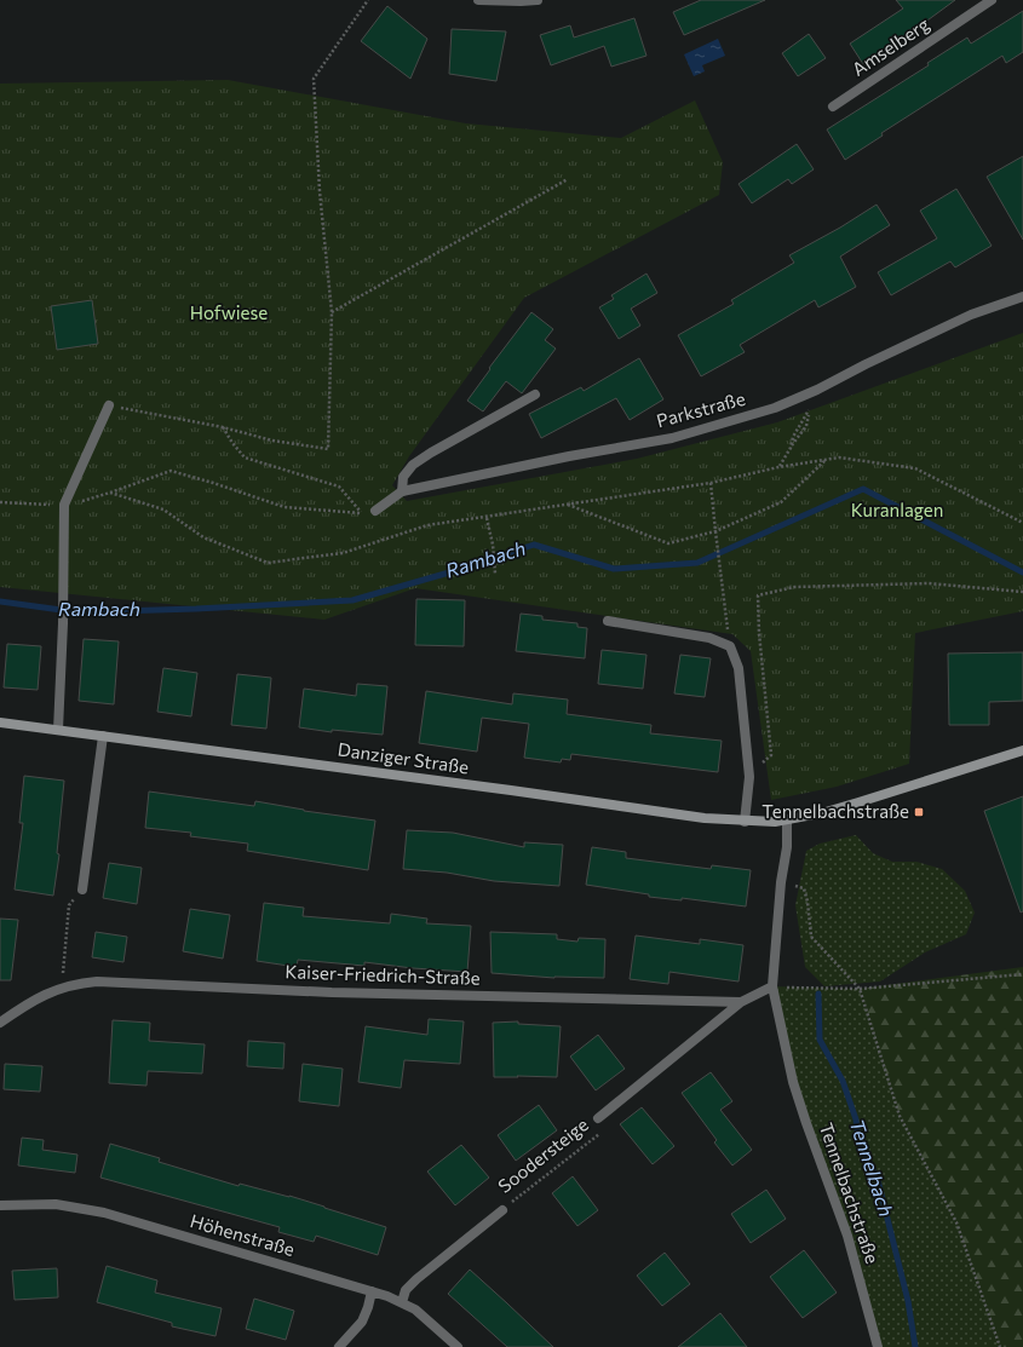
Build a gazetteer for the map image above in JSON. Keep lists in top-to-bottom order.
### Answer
{
  "streets": {
    "main road": ["Danziger Straße"],
    "street": [
      "Amselberg",
      "Parkstraße",
      "Kaiser-Friedrich-Straße",
      "Soodersteige",
      "Tennelbachstraße",
      "Höhenstraße"
    ]
  },
  "crossings": [
    ["Danziger Straße", "Tennelbachstraße"],
    ["Kaiser-Friedrich-Straße", "Soodersteige"],
    ["Kaiser-Friedrich-Straße", "Tennelbachstraße"],
    ["Soodersteige", "Höhenstraße"]
  ],
  "water": ["Rambach", "Tennelbach"],
  "parks": ["Hofwiese", "Kuranlagen"],
  "places": {
    "transit": ["Tennelbachstraße"]
  }
}
